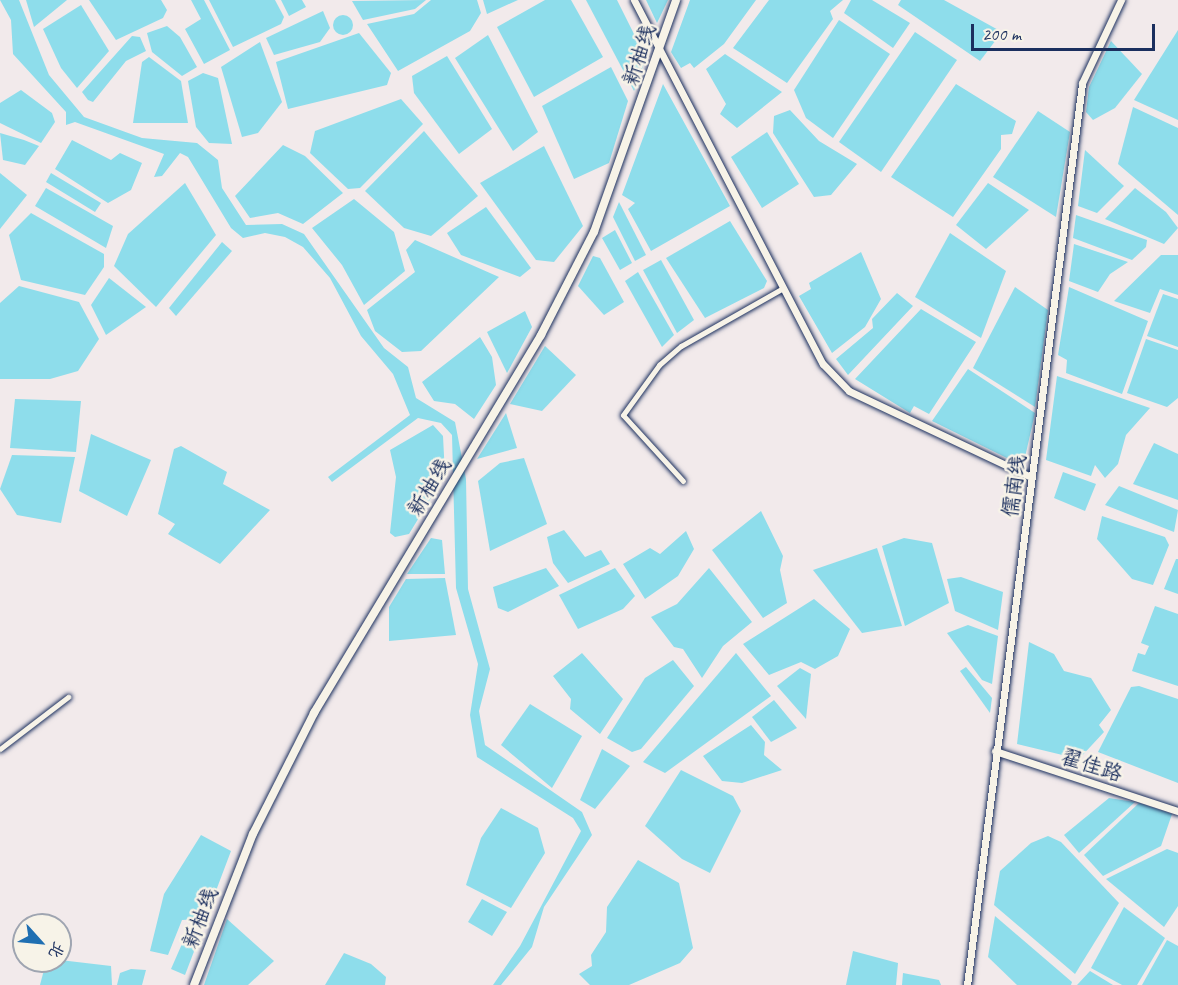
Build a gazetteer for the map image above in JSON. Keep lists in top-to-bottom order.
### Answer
{
  "streets": {
    "main road": ["新柚线"],
    "street": ["儒南线", "翟佳路"]
  },
  "crossings": [
    ["儒南线", "翟佳路"]
  ],
  "scale_bar": "200 m",
  "north": "bottom right"
}
